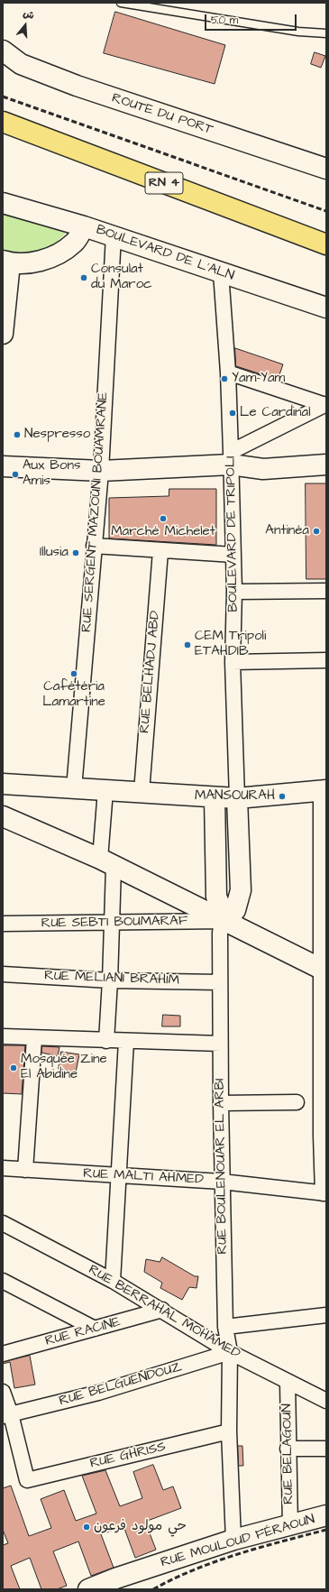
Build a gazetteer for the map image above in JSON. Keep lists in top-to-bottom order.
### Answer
{
  "streets": {
    "main road": [
      "ROUTE DU PORT",
      "RN 4",
      "BOULEVARD DE L'ALN",
      "BOULEVARD DE TRIPOLI",
      "RUE MOULOUD FÉRAOUN"
    ],
    "street": [
      "RUE SERGENT MAZOUNI BOUAMRANE",
      "RUE BELHADJ ABD",
      "RUE SEBTI BOUMARAF",
      "RUE MELIANI BRAHIM",
      "RUE BOULENOUAR EL ARBI",
      "RUE MALTI AHMED",
      "RUE BERRAHAL MOHAMED",
      "RUE RACINE",
      "RUE BELGUENDOUZ",
      "RUE BELAGOUN",
      "RUE GHRISS"
    ]
  },
  "crossings": [
    ["BOULEVARD DE L'ALN", "RUE SERGENT MAZOUNI BOUAMRANE"],
    ["BOULEVARD DE L'ALN", "BOULEVARD DE TRIPOLI"],
    ["BOULEVARD DE TRIPOLI", "RUE SEBTI BOUMARAF"],
    ["BOULEVARD DE TRIPOLI", "RUE BOULENOUAR EL ARBI"],
    ["RUE SEBTI BOUMARAF", "RUE BOULENOUAR EL ARBI"],
    ["RUE MELIANI BRAHIM", "RUE BOULENOUAR EL ARBI"],
    ["RUE BOULENOUAR EL ARBI", "RUE MALTI AHMED"],
    ["RUE BOULENOUAR EL ARBI", "RUE BERRAHAL MOHAMED"],
    ["RUE BOULENOUAR EL ARBI", "RUE BELGUENDOUZ"],
    ["RUE BOULENOUAR EL ARBI", "RUE GHRISS"],
    ["RUE BOULENOUAR EL ARBI", "RUE MOULOUD FÉRAOUN"],
    ["RUE BERRAHAL MOHAMED", "RUE RACINE"],
    ["RUE BERRAHAL MOHAMED", "RUE BELGUENDOUZ"],
    ["RUE BERRAHAL MOHAMED", "RUE BELAGOUN"],
    ["RUE BELGUENDOUZ", "RUE GHRISS"],
    ["RUE BELAGOUN", "RUE MOULOUD FÉRAOUN"]
  ],
  "places": [
    "Consulat du Maroc",
    "Yam-Yam",
    "Le Cardinal",
    "Nespresso",
    "Aux Bons Amis",
    "Marché Michelet",
    "Antinéa",
    "Illusia",
    "CEM Tripoli ETAHDIB",
    "Cafétéria Lamartine",
    "MANSOURAH",
    "Mosquée Zine El Abidine",
    "حي مولود فرعون"
  ],
  "scale_bar": "50 m",
  "north": "top"
}
